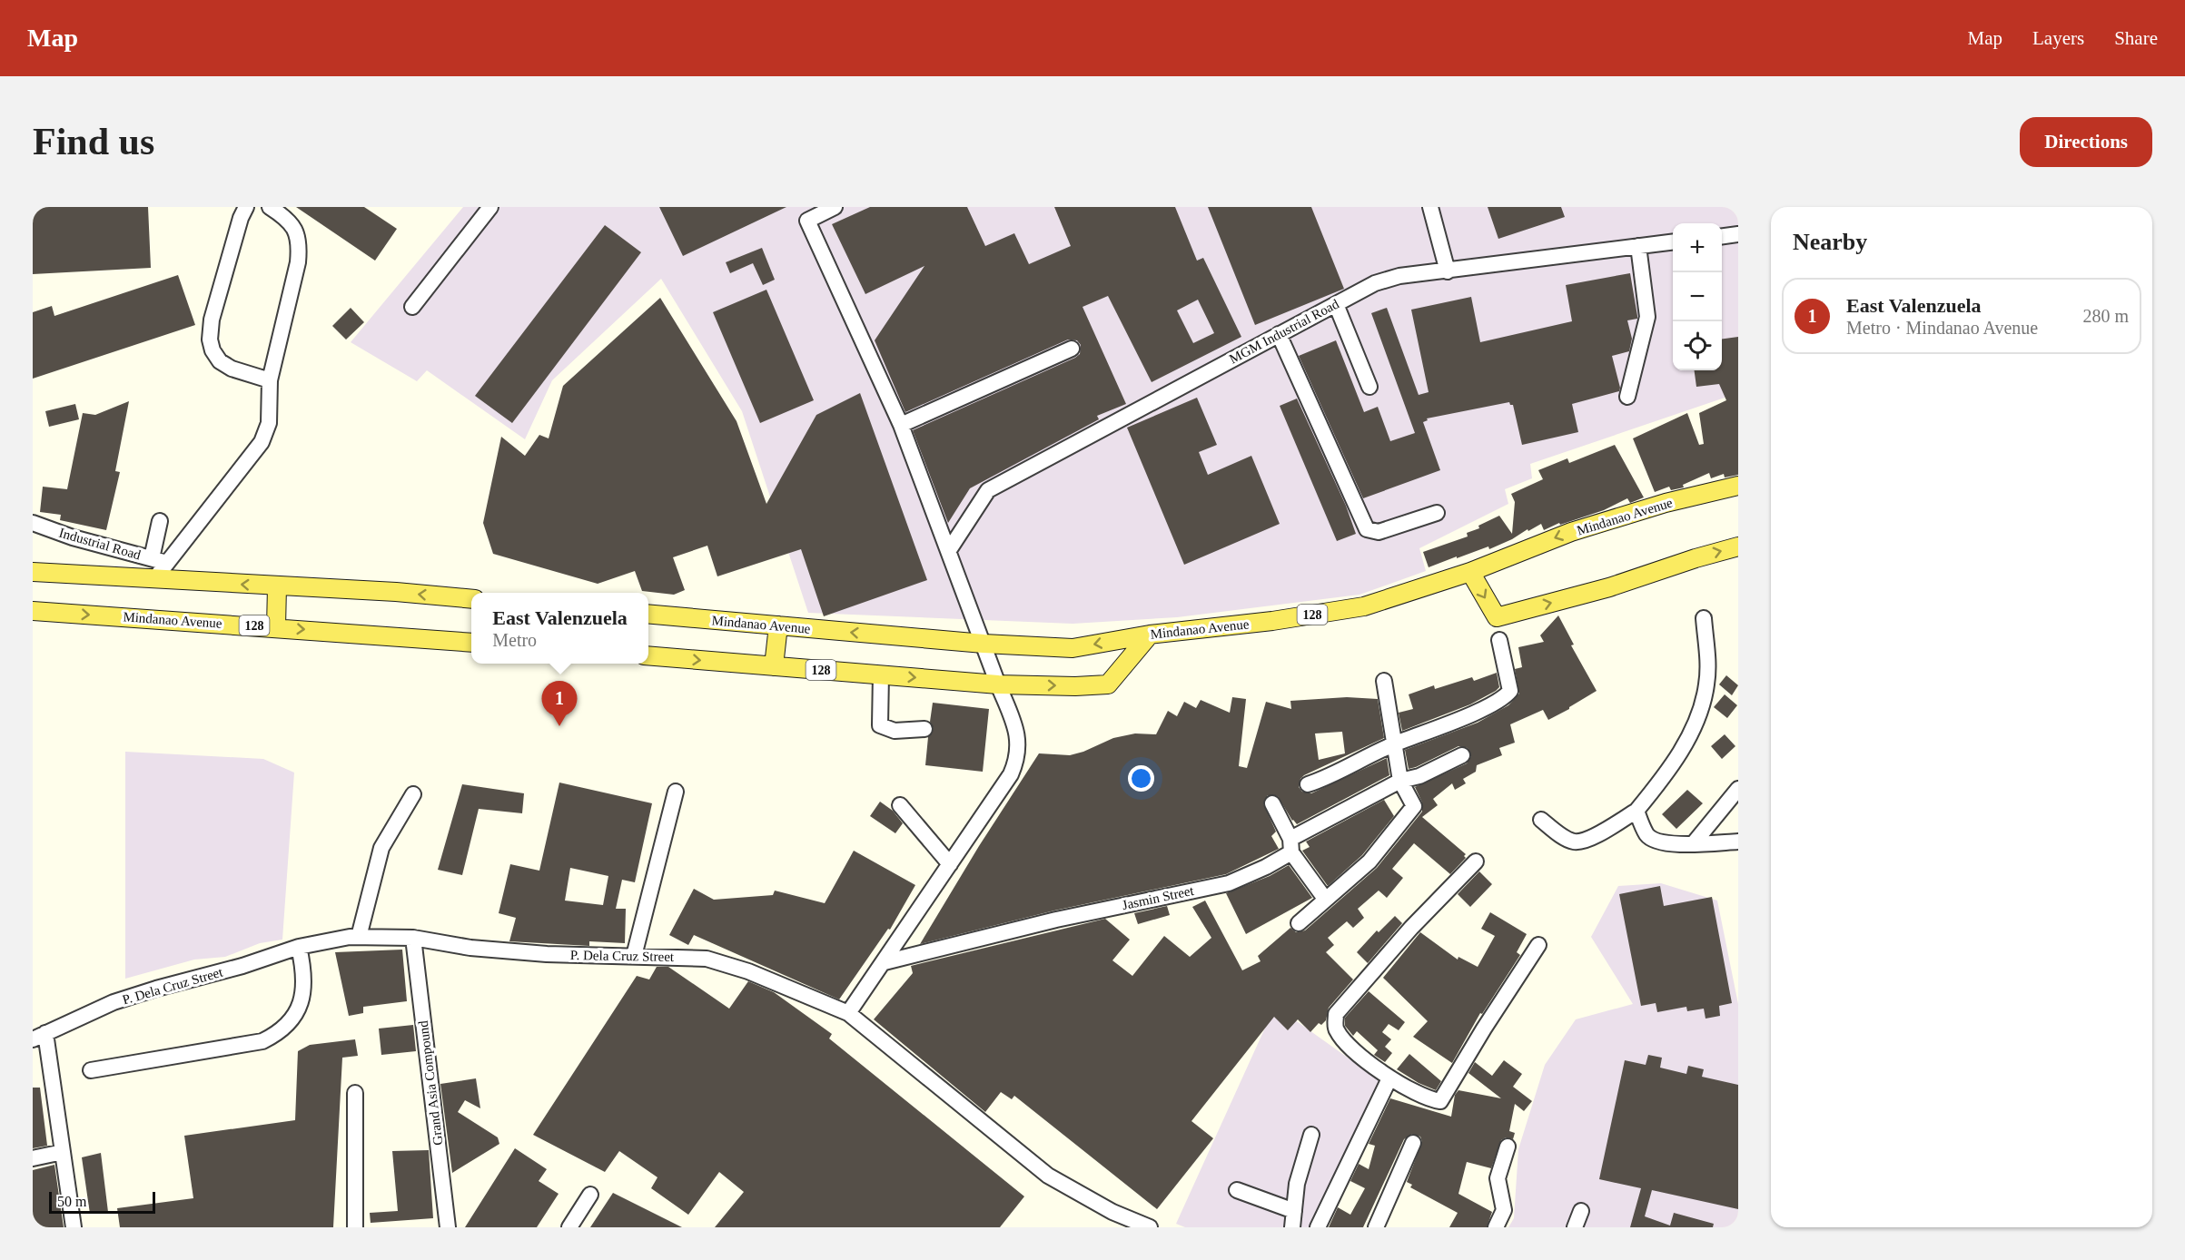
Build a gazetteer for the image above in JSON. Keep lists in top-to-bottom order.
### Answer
{
  "streets": {
    "main road": ["Mindanao Avenue", "128"],
    "street": [
      "MGM Industrial Road",
      "Industrial Road",
      "Jasmin Street",
      "P. Dela Cruz Street",
      "Grand Asia Compound"
    ]
  },
  "crossings": [
    ["Mindanao Avenue", "128"],
    ["P. Dela Cruz Street", "Grand Asia Compound"]
  ],
  "scale_bar": "50 m",
  "page": {
    "header": "Map",
    "nav": ["Map", "Layers", "Share"],
    "buttons": "Directions",
    "title": "Find us",
    "heading": "Nearby",
    "map_buttons": ["+", "−"],
    "list": [
      {
        "mark": "1",
        "name": "East Valenzuela",
        "note": "Metro · Mindanao Avenue",
        "value": "280 m"
      }
    ],
    "popup": ["East Valenzuela", "Metro"],
    "pins": "1",
    "scale": "50 m"
  }
}
